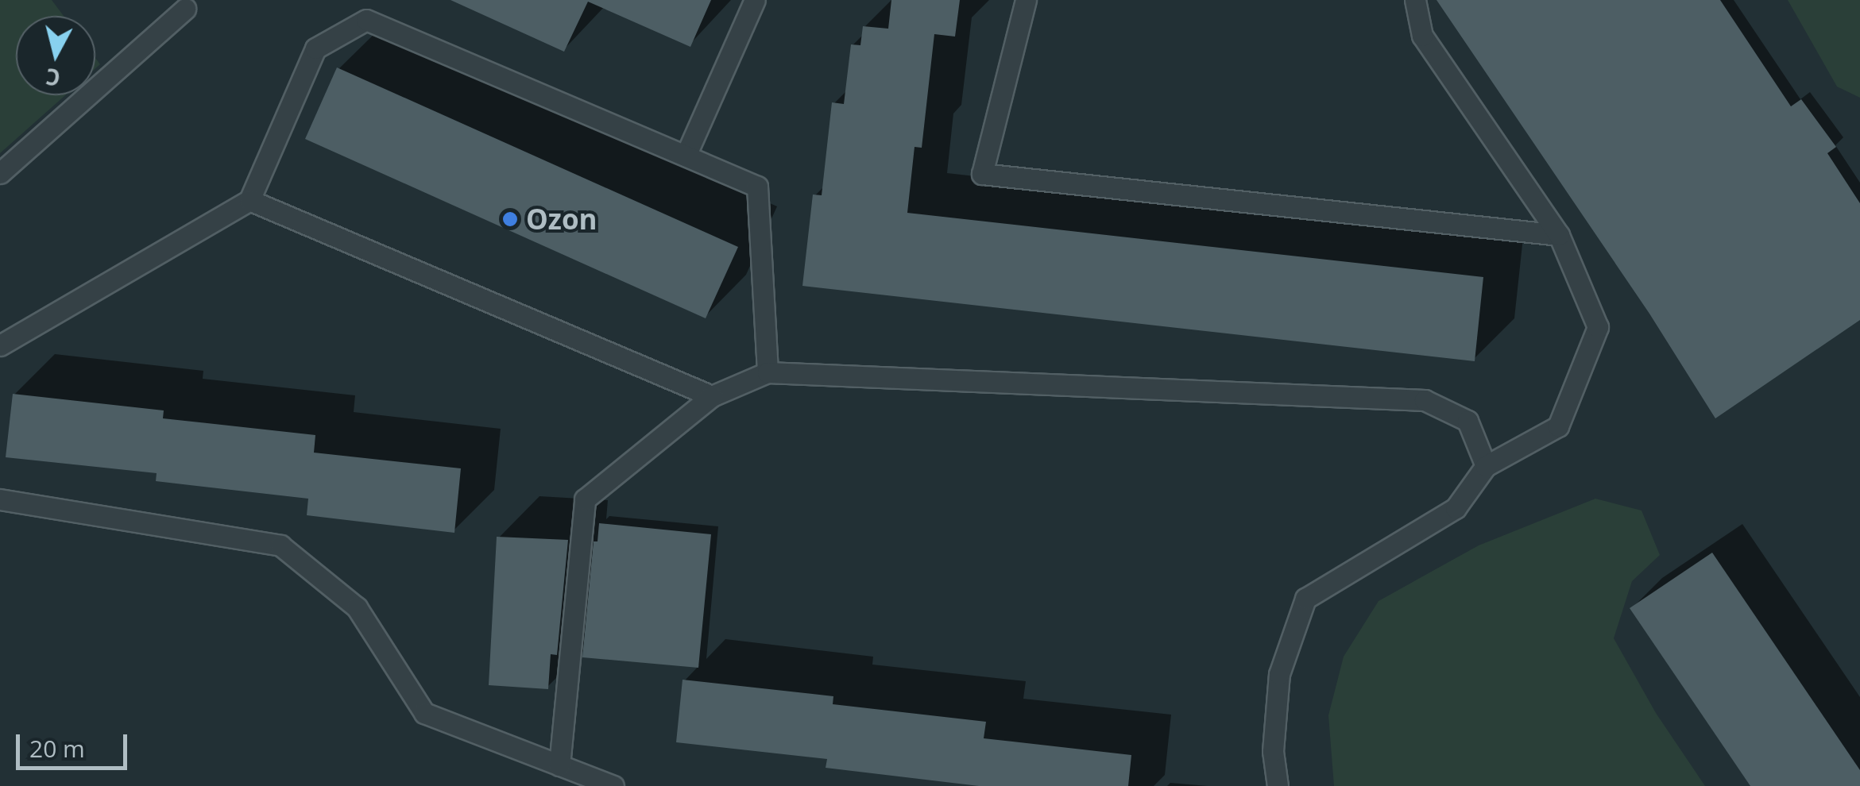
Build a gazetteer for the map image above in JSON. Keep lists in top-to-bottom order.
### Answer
{
  "places": ["Ozon"],
  "scale_bar": "20 m",
  "north": "bottom"
}
